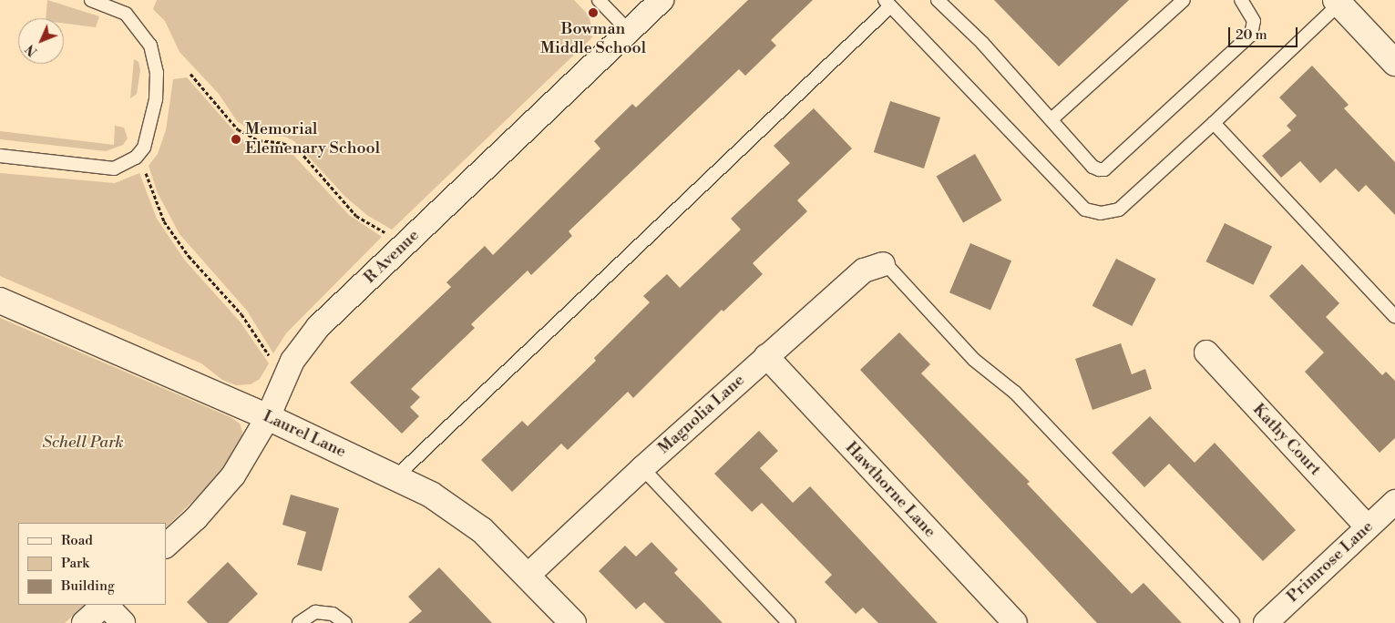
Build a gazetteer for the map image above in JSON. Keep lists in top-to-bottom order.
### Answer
{
  "streets": {
    "street": [
      "R Avenue",
      "Magnolia Lane",
      "Laurel Lane",
      "Kathy Court",
      "Hawthorne Lane",
      "Primrose Lane"
    ]
  },
  "crossings": [
    ["R Avenue", "Laurel Lane"],
    ["Magnolia Lane", "Laurel Lane"],
    ["Magnolia Lane", "Hawthorne Lane"],
    ["Kathy Court", "Primrose Lane"]
  ],
  "parks": ["Schell Park"],
  "places": ["Bowman Middle School", "Memorial Elemenary School"],
  "legend": ["Road", "Park", "Building"],
  "scale_bar": "20 m",
  "north": "bottom left"
}
